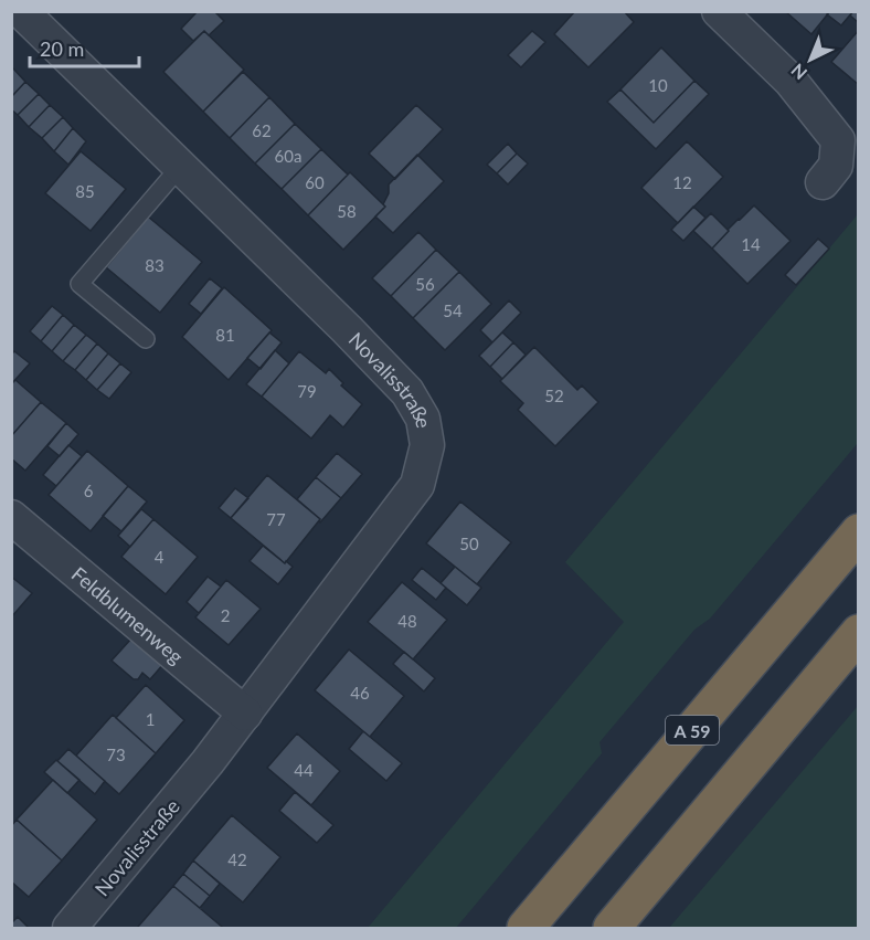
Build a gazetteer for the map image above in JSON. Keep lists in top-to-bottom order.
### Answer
{
  "streets": {
    "highway": ["A 59"],
    "street": ["Novalisstraße", "Feldblumenweg"]
  },
  "crossings": [
    ["Novalisstraße", "Feldblumenweg"]
  ],
  "house_numbers": [
    "10",
    "62",
    "60a",
    "60",
    "12",
    "85",
    "58",
    "14",
    "83",
    "56",
    "54",
    "81",
    "79",
    "52",
    "6",
    "77",
    "50",
    "4",
    "2",
    "48",
    "46",
    "1",
    "73",
    "44",
    "42"
  ],
  "scale_bar": "20 m",
  "north": "bottom left"
}
